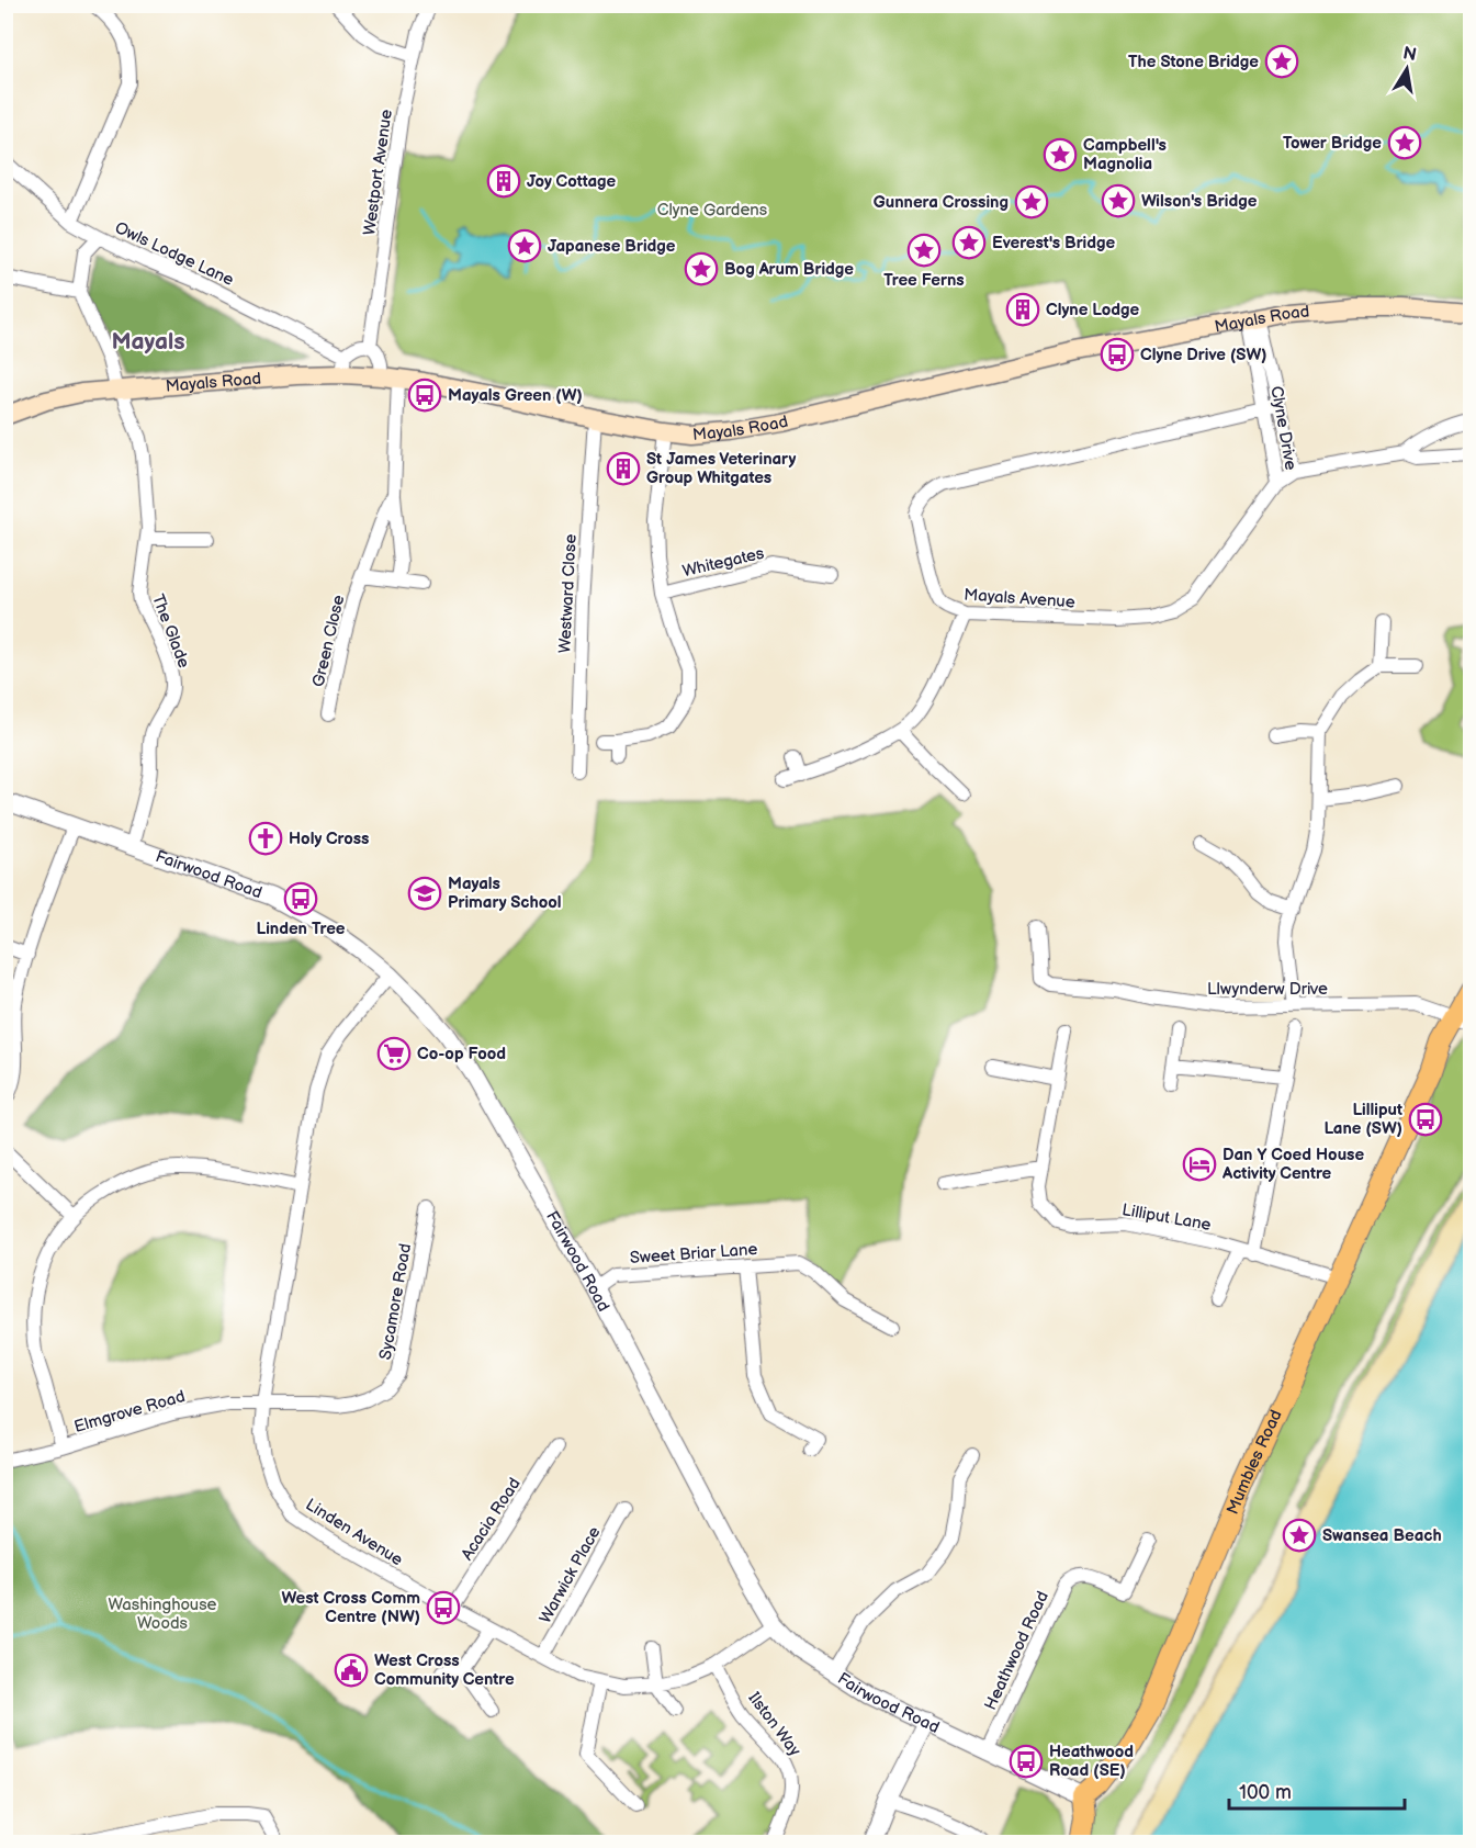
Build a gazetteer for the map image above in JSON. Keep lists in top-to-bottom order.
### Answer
{
  "streets": {
    "main road": ["Mayals Road", "Mumbles Road"],
    "street": [
      "Westport Avenue",
      "Owls Lodge Lane",
      "Clyne Drive",
      "Whitegates",
      "Westward Close",
      "Mayals Avenue",
      "The Glade",
      "Green Close",
      "Fairwood Road",
      "Llwynderw Drive",
      "Lilliput Lane",
      "Sweet Briar Lane",
      "Sycamore Road",
      "Elmgrove Road",
      "Acacia Road",
      "Linden Avenue",
      "Warwick Place",
      "Heathwood Road",
      "Ilston Way"
    ]
  },
  "crossings": [
    ["Mayals Road", "Clyne Drive"],
    ["Mayals Road", "Whitegates"],
    ["Mayals Road", "Westward Close"],
    ["Mayals Road", "The Glade"],
    ["Mayals Road", "Green Close"],
    ["Clyne Drive", "Mayals Avenue"],
    ["The Glade", "Fairwood Road"],
    ["Fairwood Road", "Sweet Briar Lane"],
    ["Fairwood Road", "Mumbles Road"],
    ["Fairwood Road", "Linden Avenue"],
    ["Fairwood Road", "Heathwood Road"],
    ["Llwynderw Drive", "Mumbles Road"],
    ["Lilliput Lane", "Mumbles Road"],
    ["Sycamore Road", "Elmgrove Road"],
    ["Sycamore Road", "Linden Avenue"],
    ["Elmgrove Road", "Linden Avenue"],
    ["Acacia Road", "Linden Avenue"],
    ["Linden Avenue", "Warwick Place"],
    ["Linden Avenue", "Ilston Way"]
  ],
  "districts": ["Mayals"],
  "parks": ["Clyne Gardens", "Washinghouse Woods"],
  "places": {
    "place": [
      "The Stone Bridge",
      "Tower Bridge",
      "Campbell's Magnolia",
      "Wilson's Bridge",
      "Gunnera Crossing",
      "Everest's Bridge",
      "Japanese Bridge",
      "Tree Ferns",
      "Bog Arum Bridge",
      "Swansea Beach"
    ],
    "building": ["Joy Cottage", "Clyne Lodge", "St James Veterinary Group Whitgates"],
    "bus stop": [
      "Clyne Drive (SW)",
      "Mayals Green (W)",
      "Linden Tree",
      "Lilliput Lane (SW)",
      "West Cross Comm Centre (NW)",
      "Heathwood Road (SE)"
    ],
    "church": ["Holy Cross"],
    "school or university": ["Mayals Primary School"],
    "supermarket": ["Co-op Food"],
    "hotel": ["Dan Y Coed House Activity Centre"],
    "public building": ["West Cross Community Centre"]
  },
  "scale_bar": "100 m",
  "north": "top"
}
